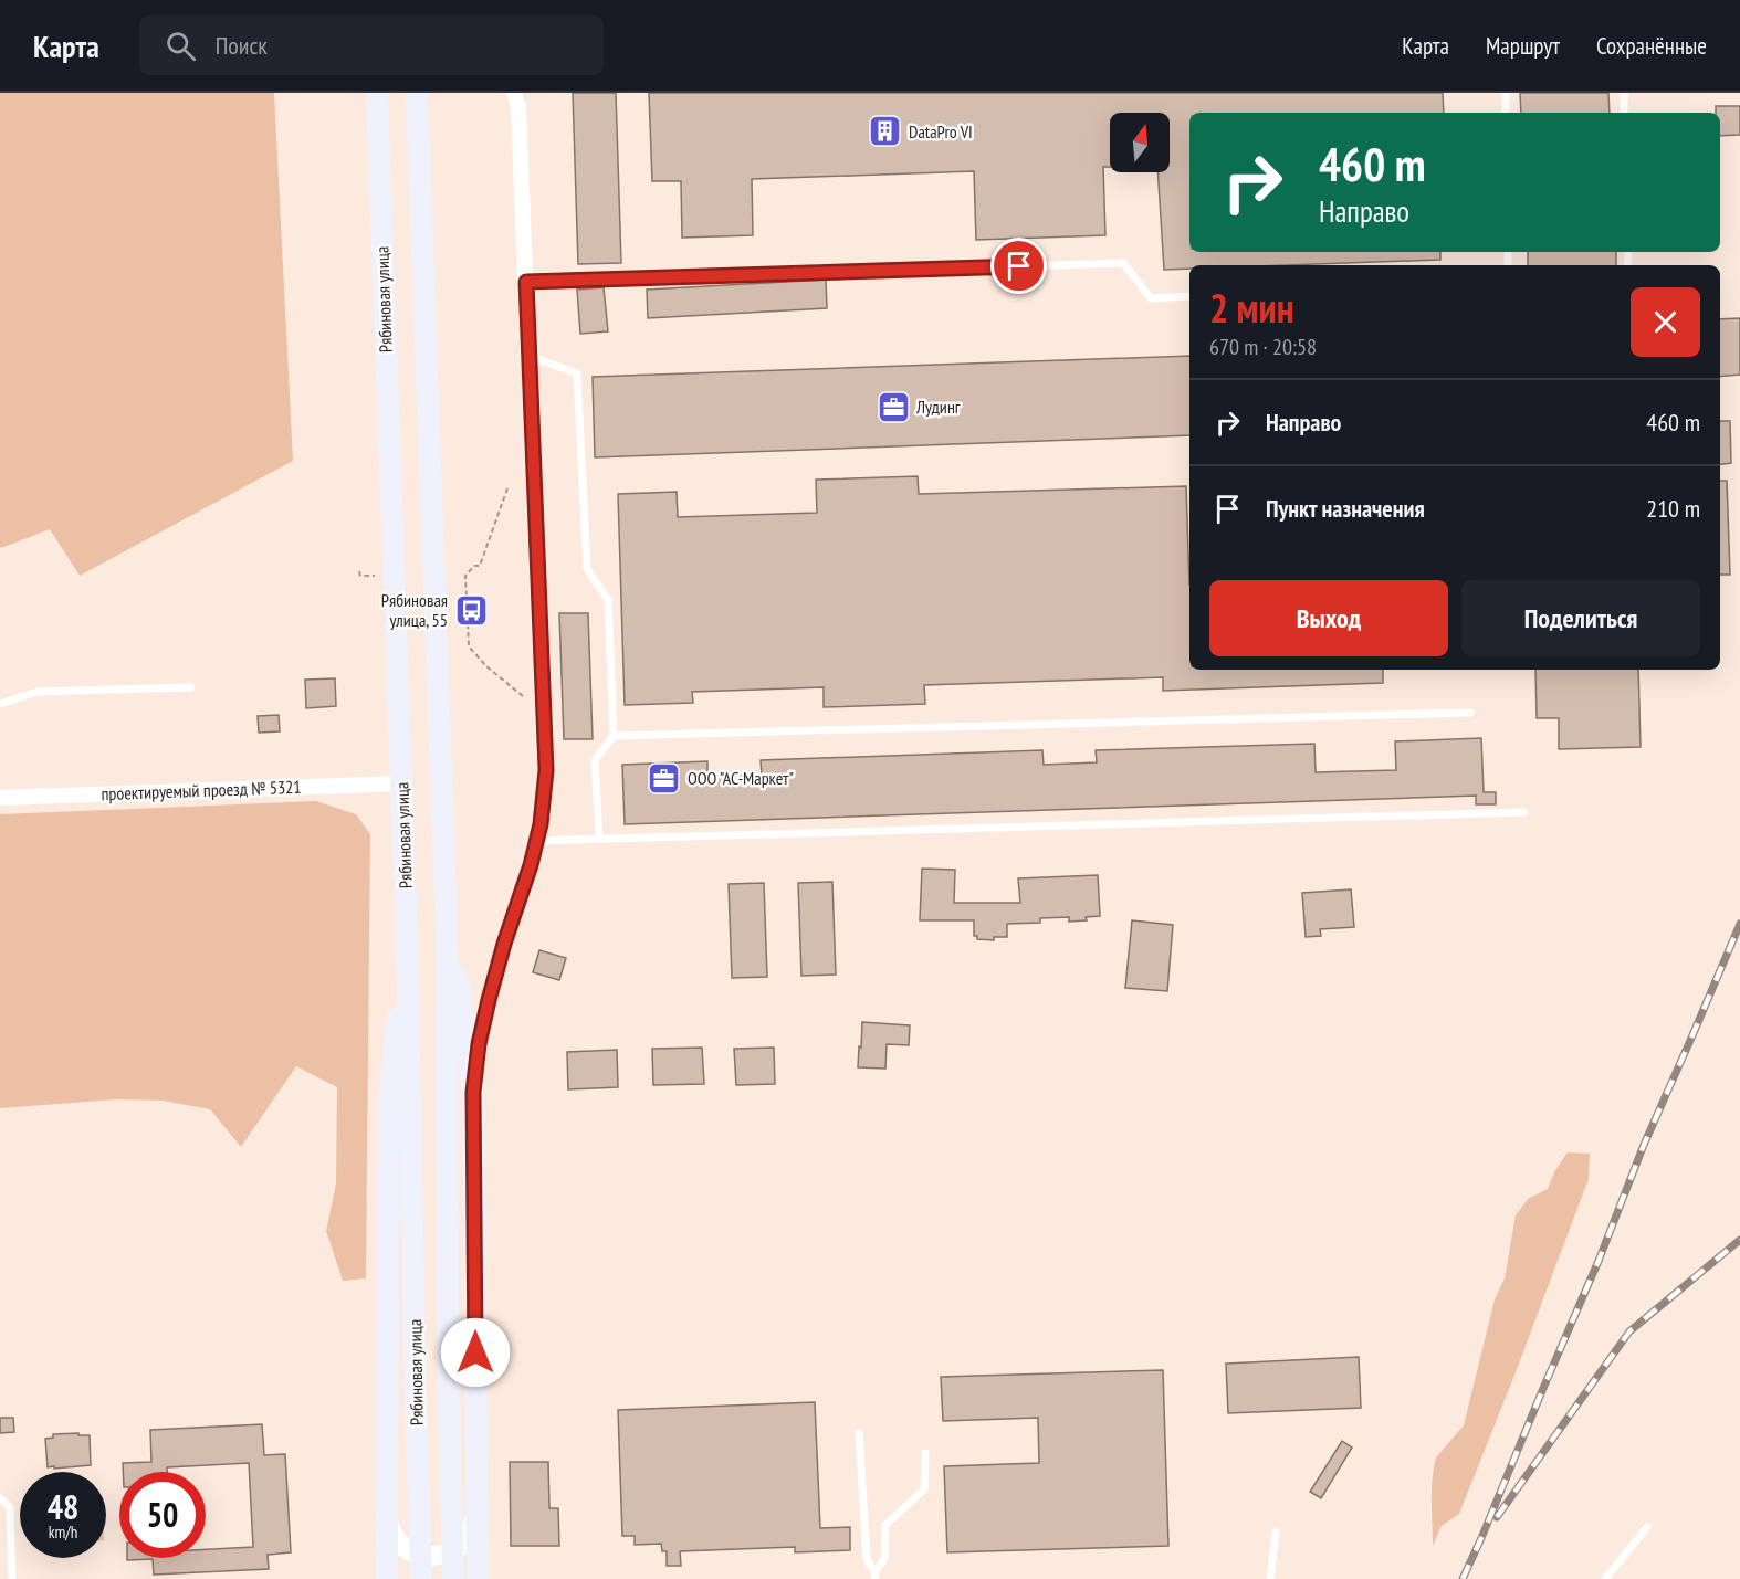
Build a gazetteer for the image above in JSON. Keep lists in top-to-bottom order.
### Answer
{
  "streets": {
    "main road": ["Рябиновая улица"],
    "street": ["проектируемый проезд № 5321"]
  },
  "crossings": [
    ["Рябиновая улица", "проектируемый проезд № 5321"]
  ],
  "places": {
    "building": ["DataPro VI"],
    "office": ["Лудинг", "ООО \"АС-Маркет\""],
    "bus stop": ["Рябиновая улица, 55"]
  },
  "north": "top",
  "page": {
    "header": "Карта",
    "search": "Поиск",
    "nav": ["Карта", "Маршрут", "Сохранённые"],
    "turn": ["460 m", "Направо"],
    "heading": ["2 мин", "670 m · 20:58"],
    "list": [
      {
        "name": "Направо",
        "value": "460 m"
      },
      {
        "name": "Пункт назначения",
        "value": "210 m"
      }
    ],
    "buttons": ["Выход", "Поделиться"],
    "speed": "48 km/h",
    "limit": "50"
  }
}
